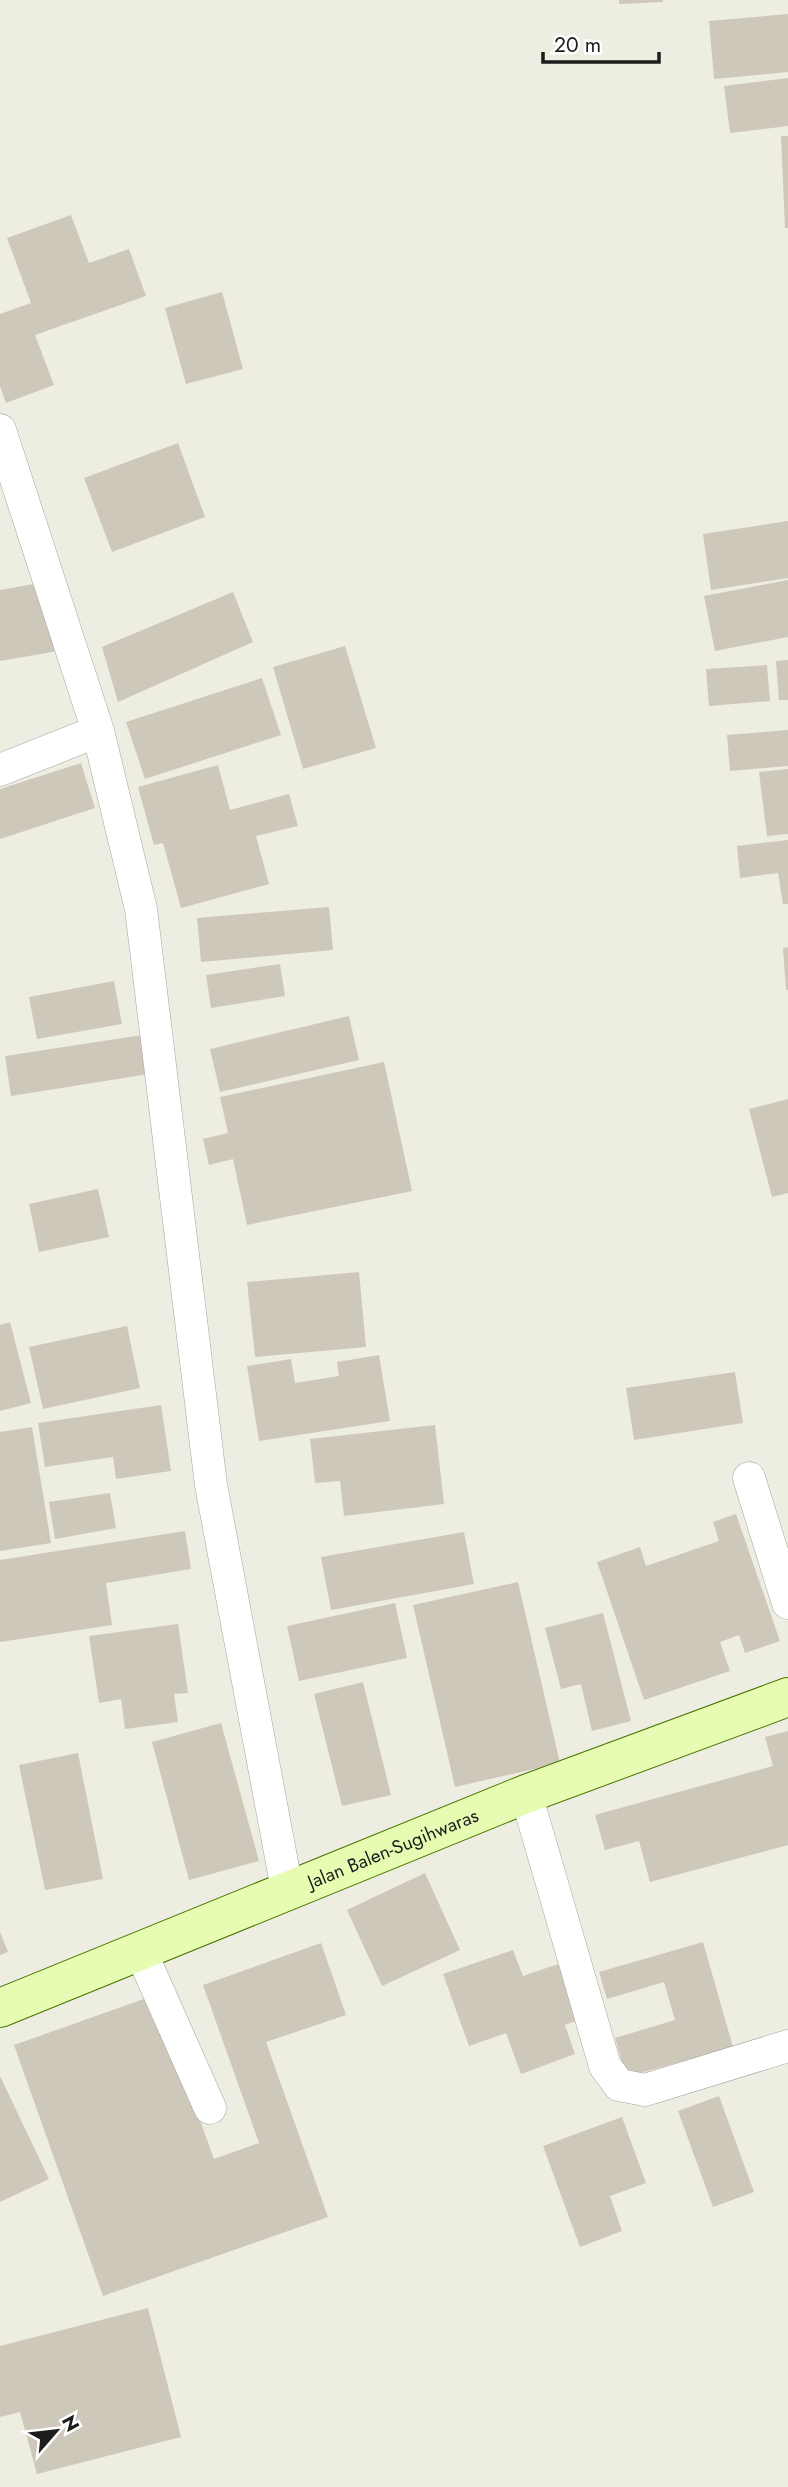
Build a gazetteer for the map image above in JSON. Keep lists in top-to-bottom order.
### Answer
{
  "streets": {
    "street": ["Jalan Balen-Sugihwaras"]
  },
  "scale_bar": "20 m",
  "north": "top right"
}
